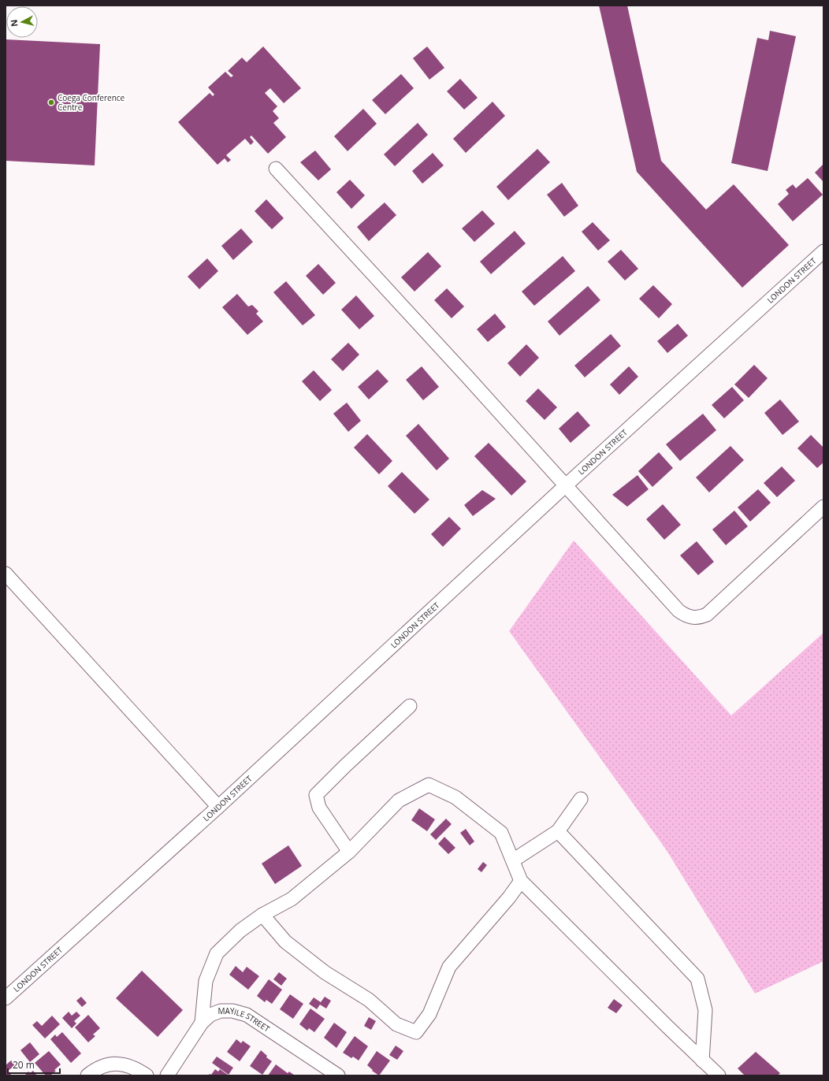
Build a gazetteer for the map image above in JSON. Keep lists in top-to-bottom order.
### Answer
{
  "streets": {
    "street": ["LONDON STREET", "MAYILE STREET"]
  },
  "places": ["Coega Conference Centre"],
  "scale_bar": "20 m",
  "north": "left"
}
